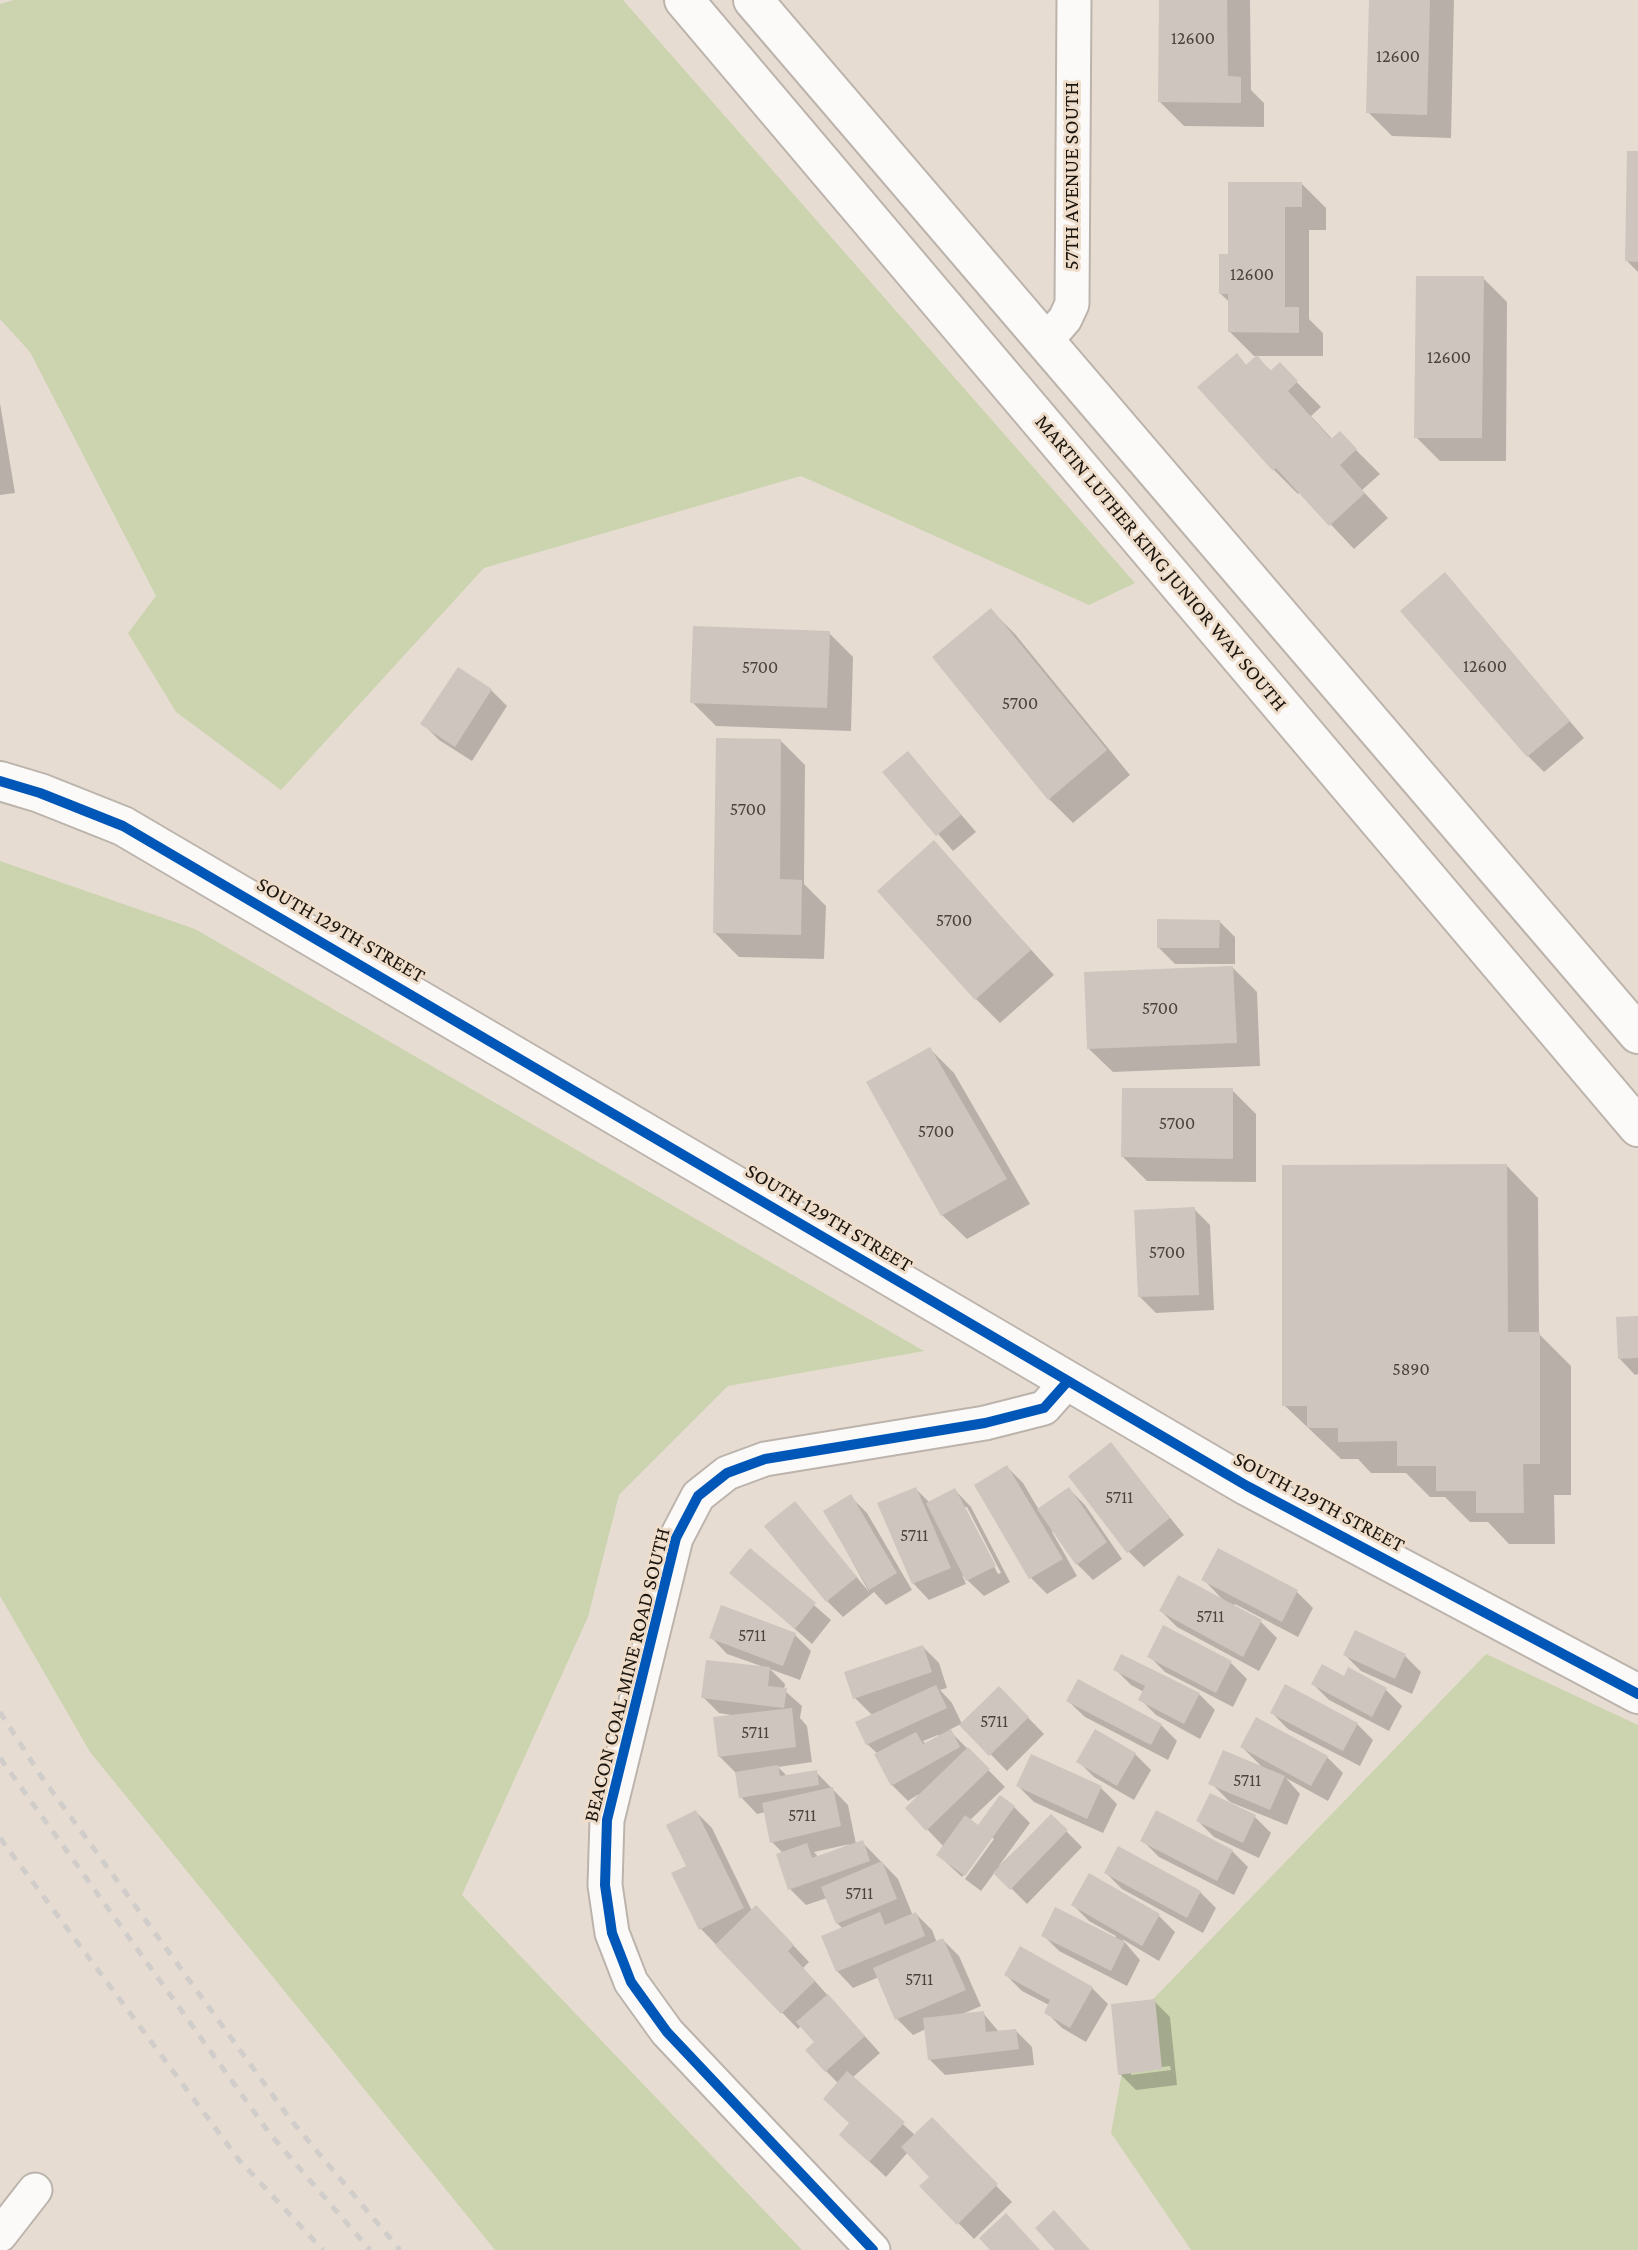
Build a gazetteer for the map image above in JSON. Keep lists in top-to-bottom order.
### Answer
{
  "streets": {
    "main road": ["MARTIN LUTHER KING JUNIOR WAY SOUTH", "SOUTH 129TH STREET"],
    "street": ["57TH AVENUE SOUTH", "BEACON COAL MINE ROAD SOUTH"]
  },
  "crossings": [
    ["SOUTH 129TH STREET", "BEACON COAL MINE ROAD SOUTH"]
  ],
  "house_numbers": [
    "12600",
    "12600",
    "12600",
    "12600",
    "12600",
    "5700",
    "5700",
    "5700",
    "5700",
    "5700",
    "5700",
    "5700",
    "5700",
    "5890",
    "5711",
    "5711",
    "5711",
    "5711",
    "5711",
    "5711",
    "5711",
    "5711",
    "5711",
    "5711"
  ]
}
